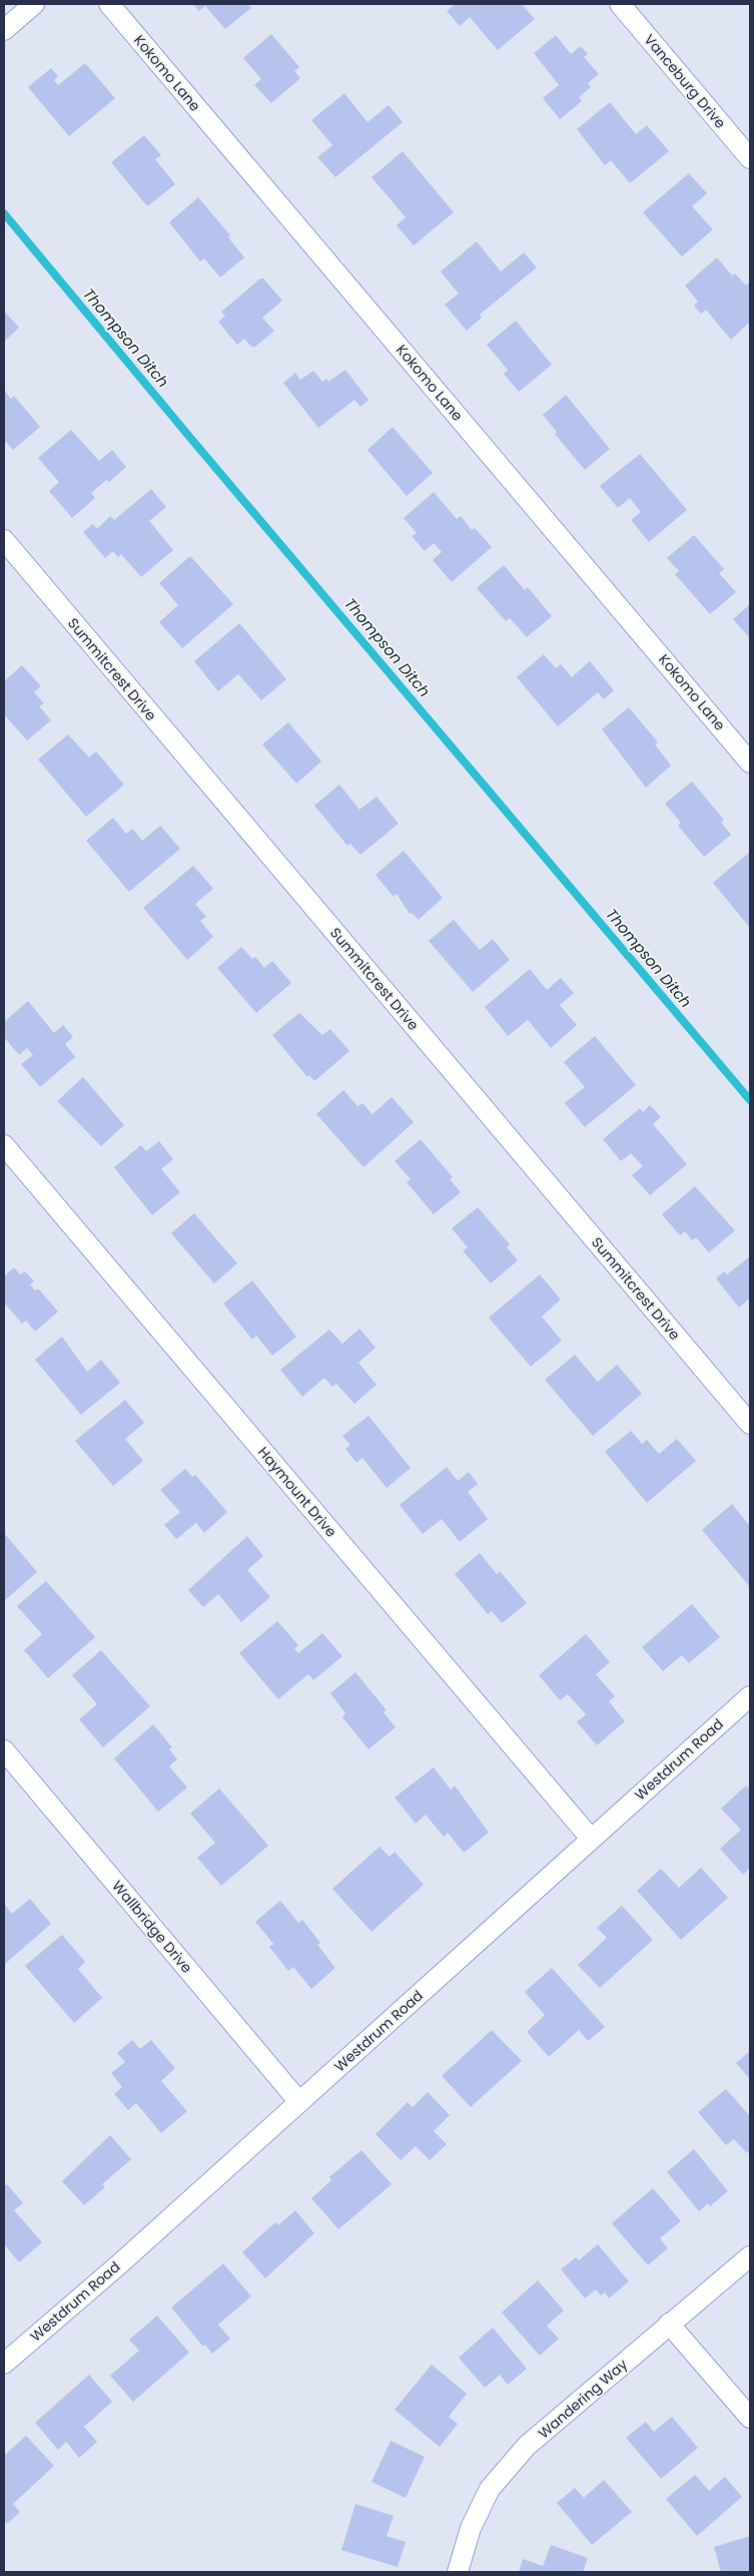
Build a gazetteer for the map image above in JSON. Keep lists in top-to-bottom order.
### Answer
{
  "streets": {
    "street": [
      "Kokomo Lane",
      "Vanceburg Drive",
      "Summitcrest Drive",
      "Haymount Drive",
      "Westdrum Road",
      "Wallbridge Drive",
      "Wandering Way"
    ]
  },
  "crossings": [
    ["Haymount Drive", "Westdrum Road"],
    ["Westdrum Road", "Wallbridge Drive"]
  ],
  "water": ["Thompson Ditch"]
}
